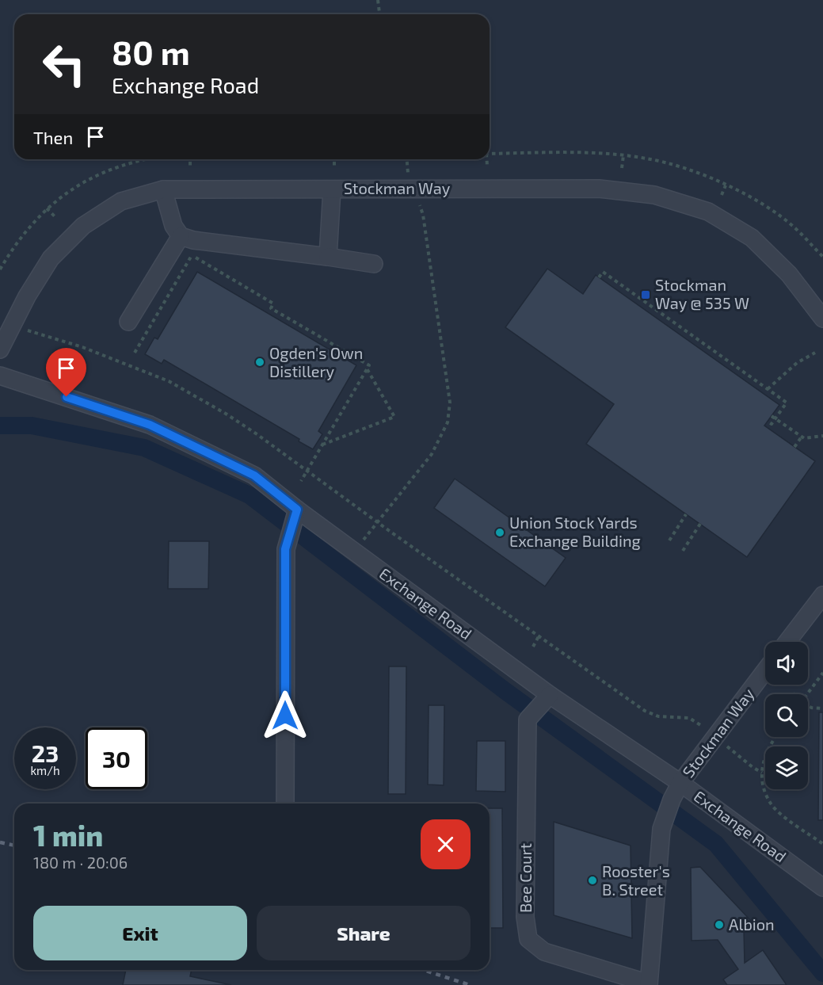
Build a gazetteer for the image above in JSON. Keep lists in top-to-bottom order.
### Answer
{
  "streets": {
    "street": ["Stockman Way", "Exchange Road", "Bee Court"]
  },
  "crossings": [
    ["Stockman Way", "Exchange Road"],
    ["Stockman Way", "Bee Court"],
    ["Exchange Road", "Bee Court"]
  ],
  "places": {
    "transit": ["Stockman Way @ 535 W"],
    "other": [
      "Ogden's Own Distillery",
      "Union Stock Yards Exchange Building",
      "Rooster's B. Street",
      "Albion"
    ]
  },
  "page": {
    "turn": ["80 m", "Exchange Road"],
    "then": "Then",
    "speed": "23 km/h",
    "limit": "30",
    "heading": ["1 min", "180 m · 20:06"],
    "buttons": ["Exit", "Share"]
  }
}
